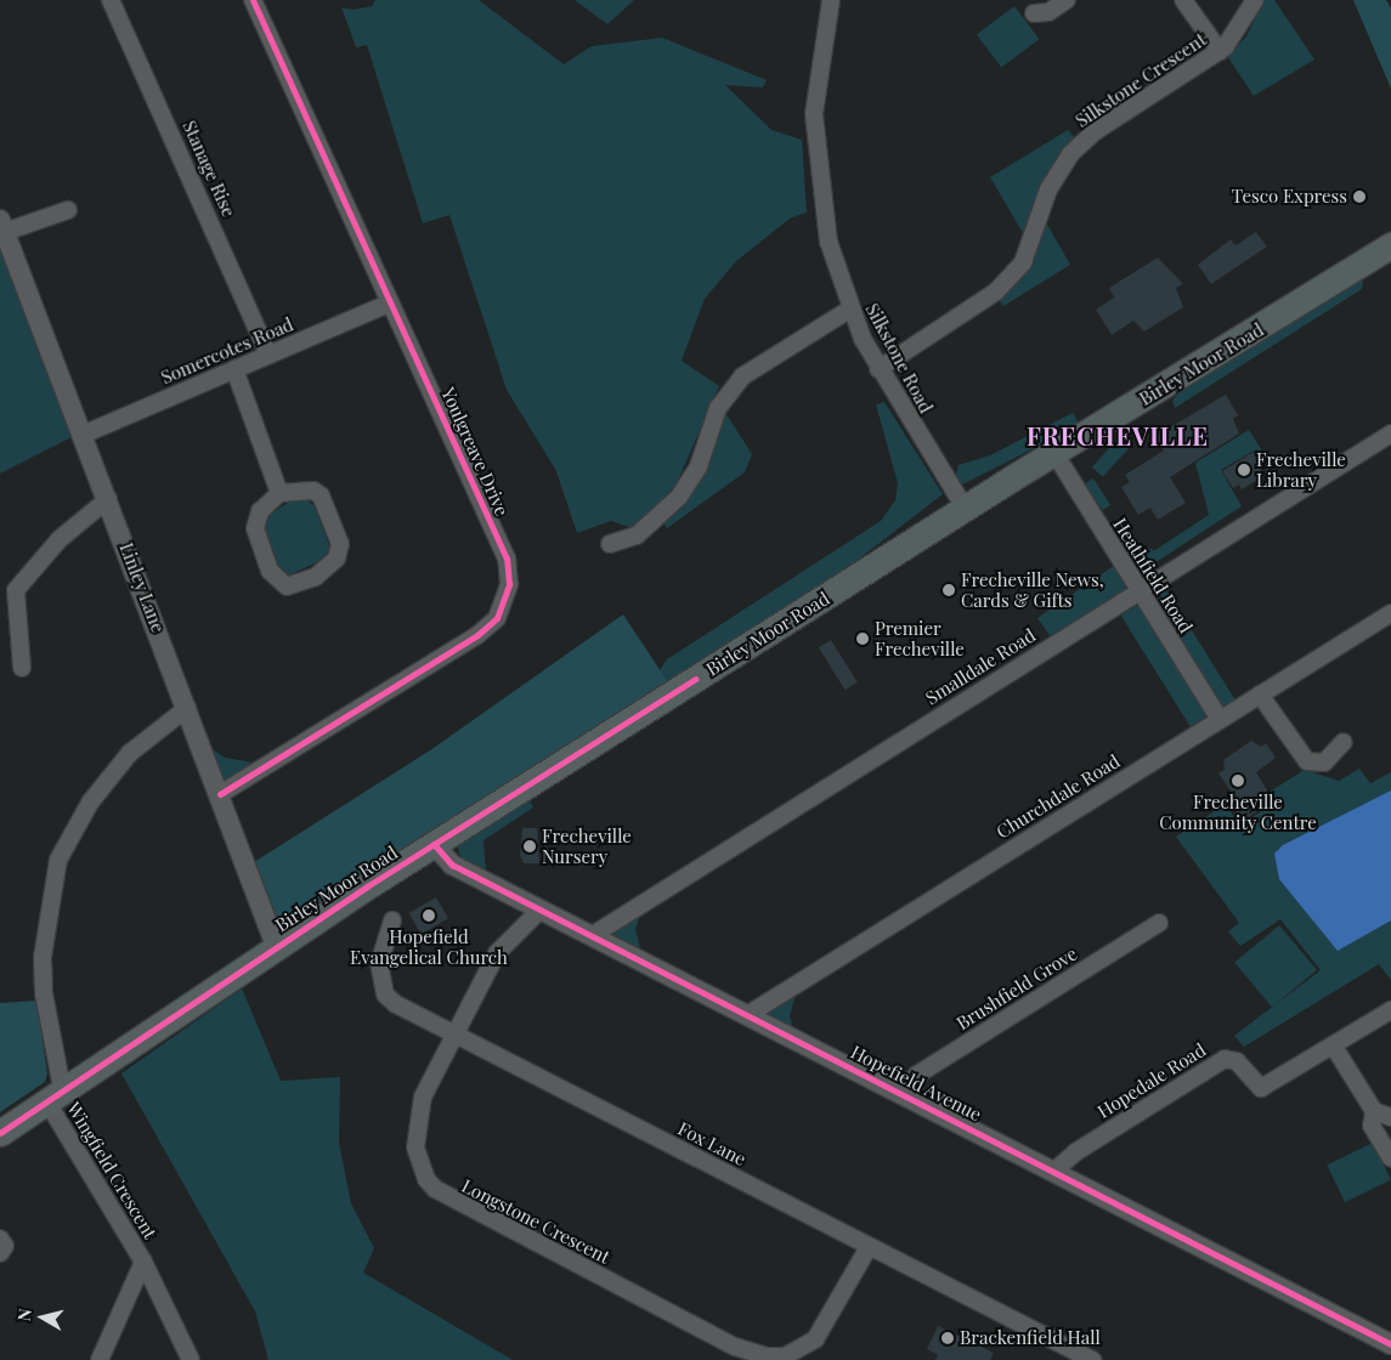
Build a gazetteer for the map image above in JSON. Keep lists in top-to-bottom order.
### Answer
{
  "streets": {
    "main road": ["Birley Moor Road"],
    "street": [
      "Silkstone Crescent",
      "Stanage Rise",
      "Somercotes Road",
      "Silkstone Road",
      "Youlgreave Drive",
      "Heathfield Road",
      "Linley Lane",
      "Smalldale Road",
      "Churchdale Road",
      "Brushfield Grove",
      "Hopedale Road",
      "Hopefield Avenue",
      "Fox Lane",
      "Wingfield Crescent",
      "Longstone Crescent"
    ]
  },
  "crossings": [
    ["Silkstone Crescent", "Silkstone Road"],
    ["Stanage Rise", "Somercotes Road"],
    ["Somercotes Road", "Youlgreave Drive"],
    ["Somercotes Road", "Linley Lane"],
    ["Silkstone Road", "Birley Moor Road"],
    ["Birley Moor Road", "Heathfield Road"],
    ["Birley Moor Road", "Linley Lane"],
    ["Birley Moor Road", "Hopefield Avenue"],
    ["Birley Moor Road", "Wingfield Crescent"],
    ["Youlgreave Drive", "Linley Lane"],
    ["Heathfield Road", "Smalldale Road"],
    ["Heathfield Road", "Churchdale Road"],
    ["Smalldale Road", "Hopefield Avenue"],
    ["Churchdale Road", "Hopefield Avenue"],
    ["Brushfield Grove", "Hopefield Avenue"],
    ["Hopedale Road", "Hopefield Avenue"],
    ["Hopefield Avenue", "Longstone Crescent"],
    ["Fox Lane", "Longstone Crescent"]
  ],
  "districts": ["FRECHEVILLE"],
  "places": [
    "Tesco Express",
    "Frecheville Library",
    "Frecheville News, Cards & Gifts",
    "Premier Frecheville",
    "Frecheville Community Centre",
    "Frecheville Nursery",
    "Hopefield Evangelical Church",
    "Brackenfield Hall"
  ],
  "north": "left"
}
